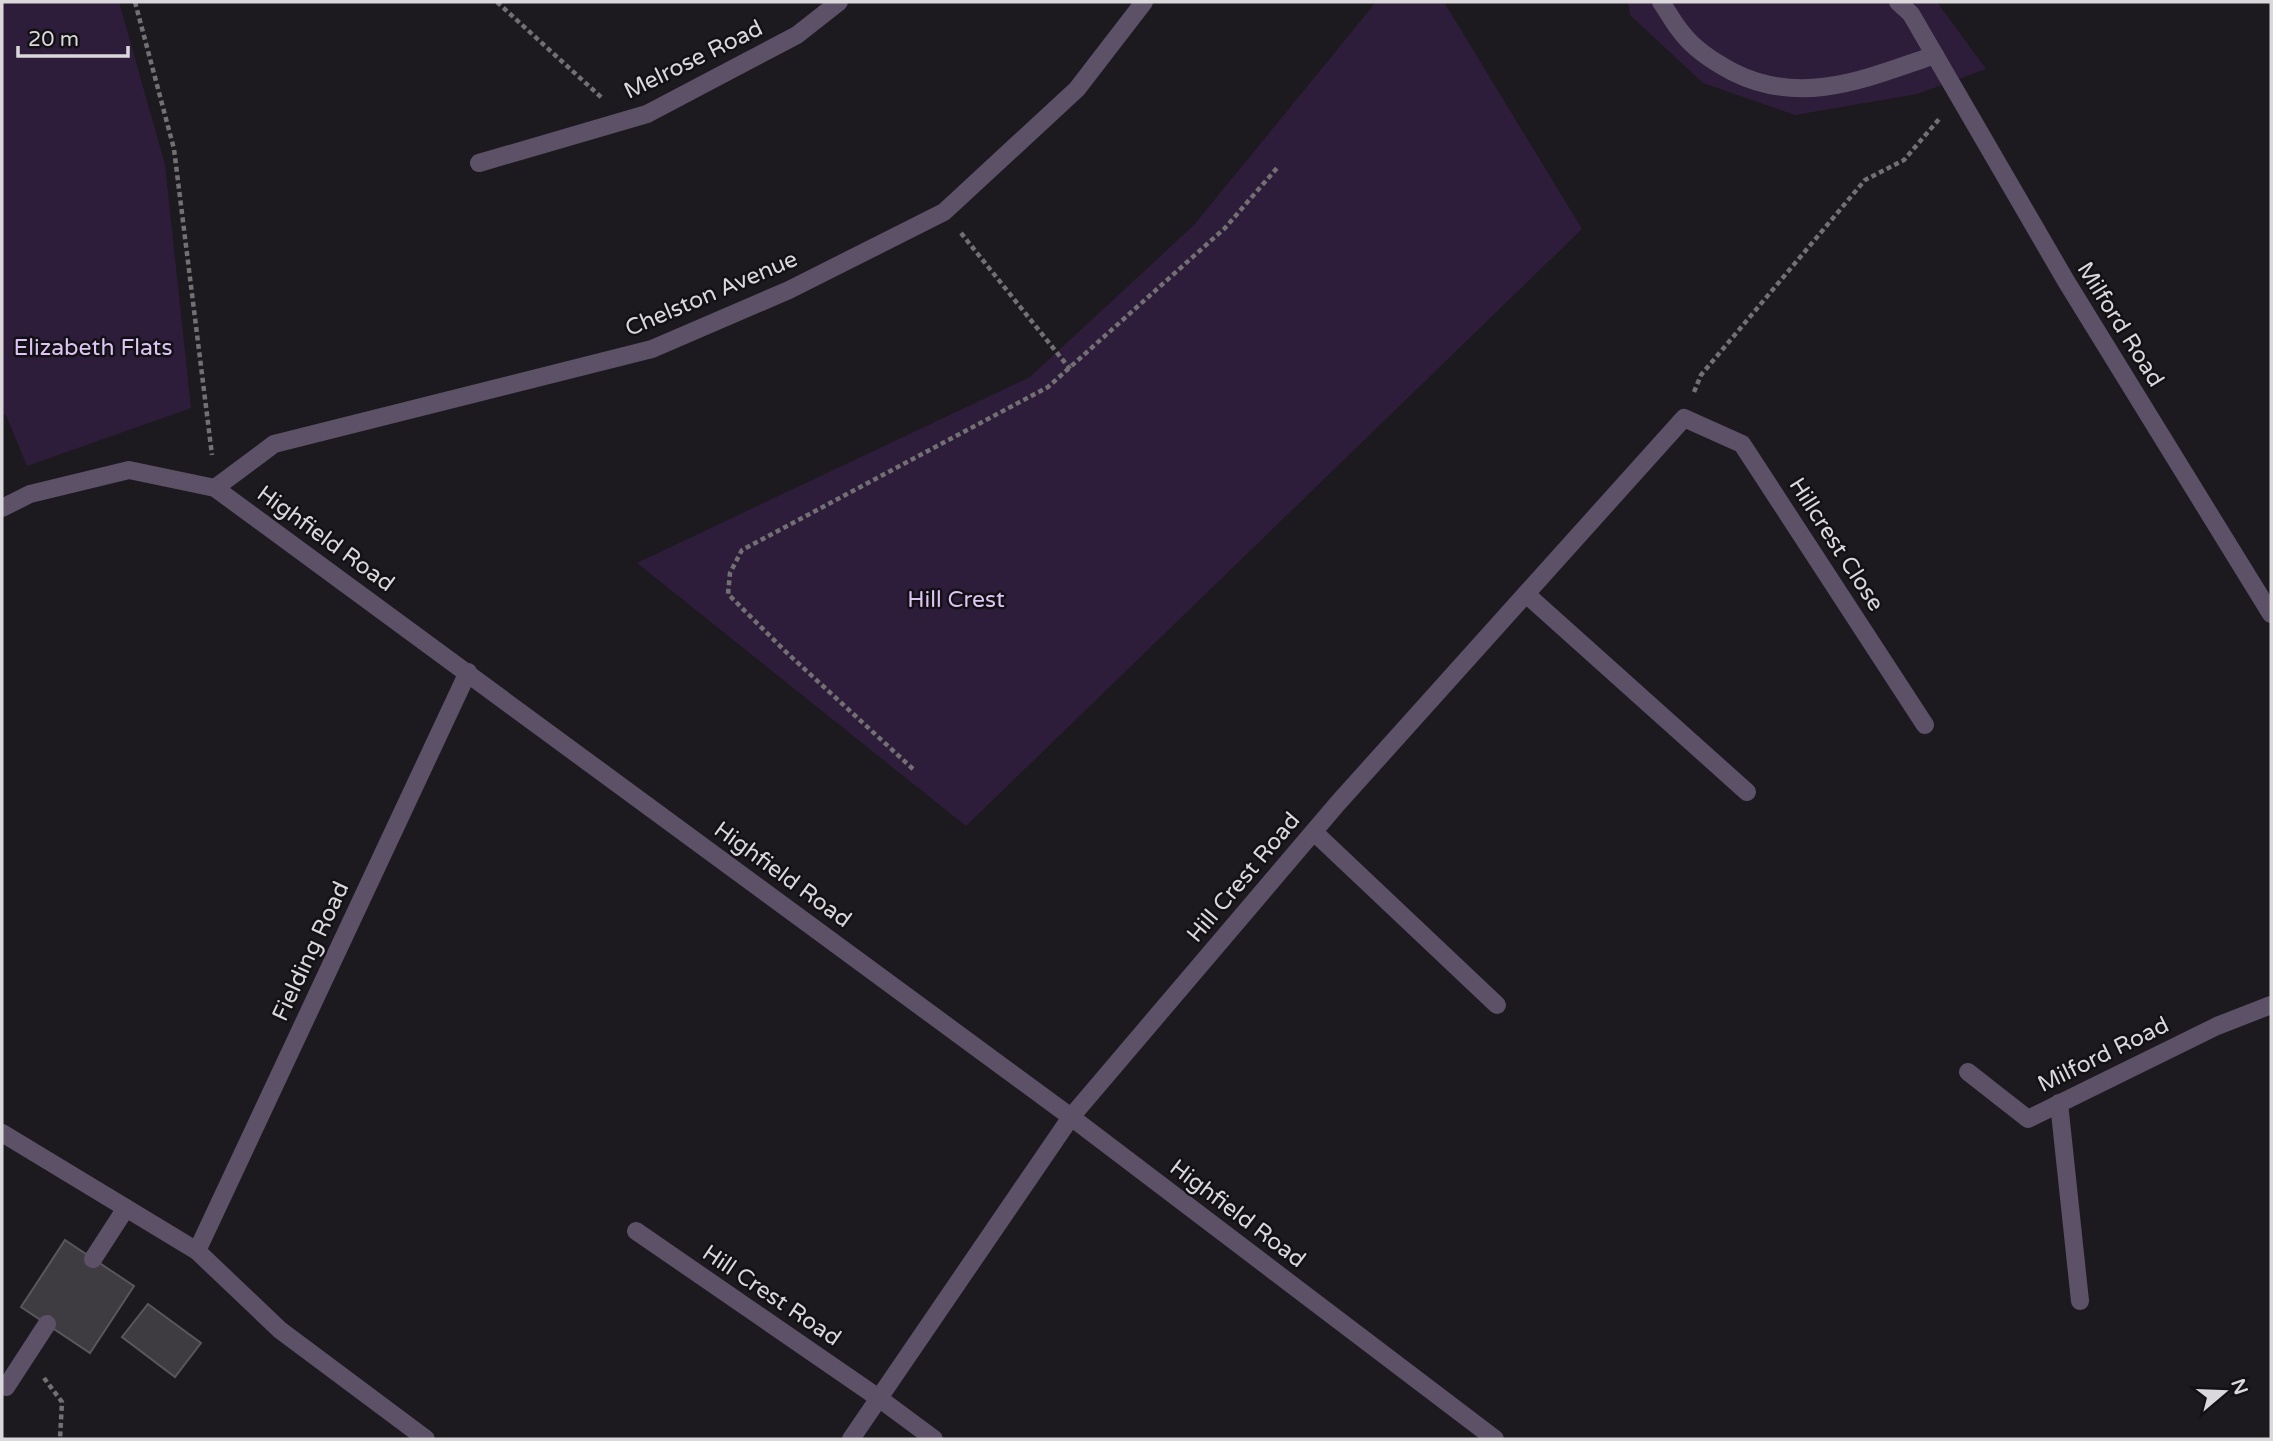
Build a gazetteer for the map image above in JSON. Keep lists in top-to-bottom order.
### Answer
{
  "streets": {
    "street": [
      "Melrose Road",
      "Chelston Avenue",
      "Milford Road",
      "Highfield Road",
      "Hillcrest Close",
      "Hill Crest Road",
      "Fielding Road"
    ]
  },
  "crossings": [
    ["Chelston Avenue", "Highfield Road"],
    ["Highfield Road", "Hill Crest Road"],
    ["Highfield Road", "Fielding Road"],
    ["Hillcrest Close", "Hill Crest Road"]
  ],
  "parks": ["Elizabeth Flats", "Hill Crest"],
  "scale_bar": "20 m",
  "north": "right"
}
